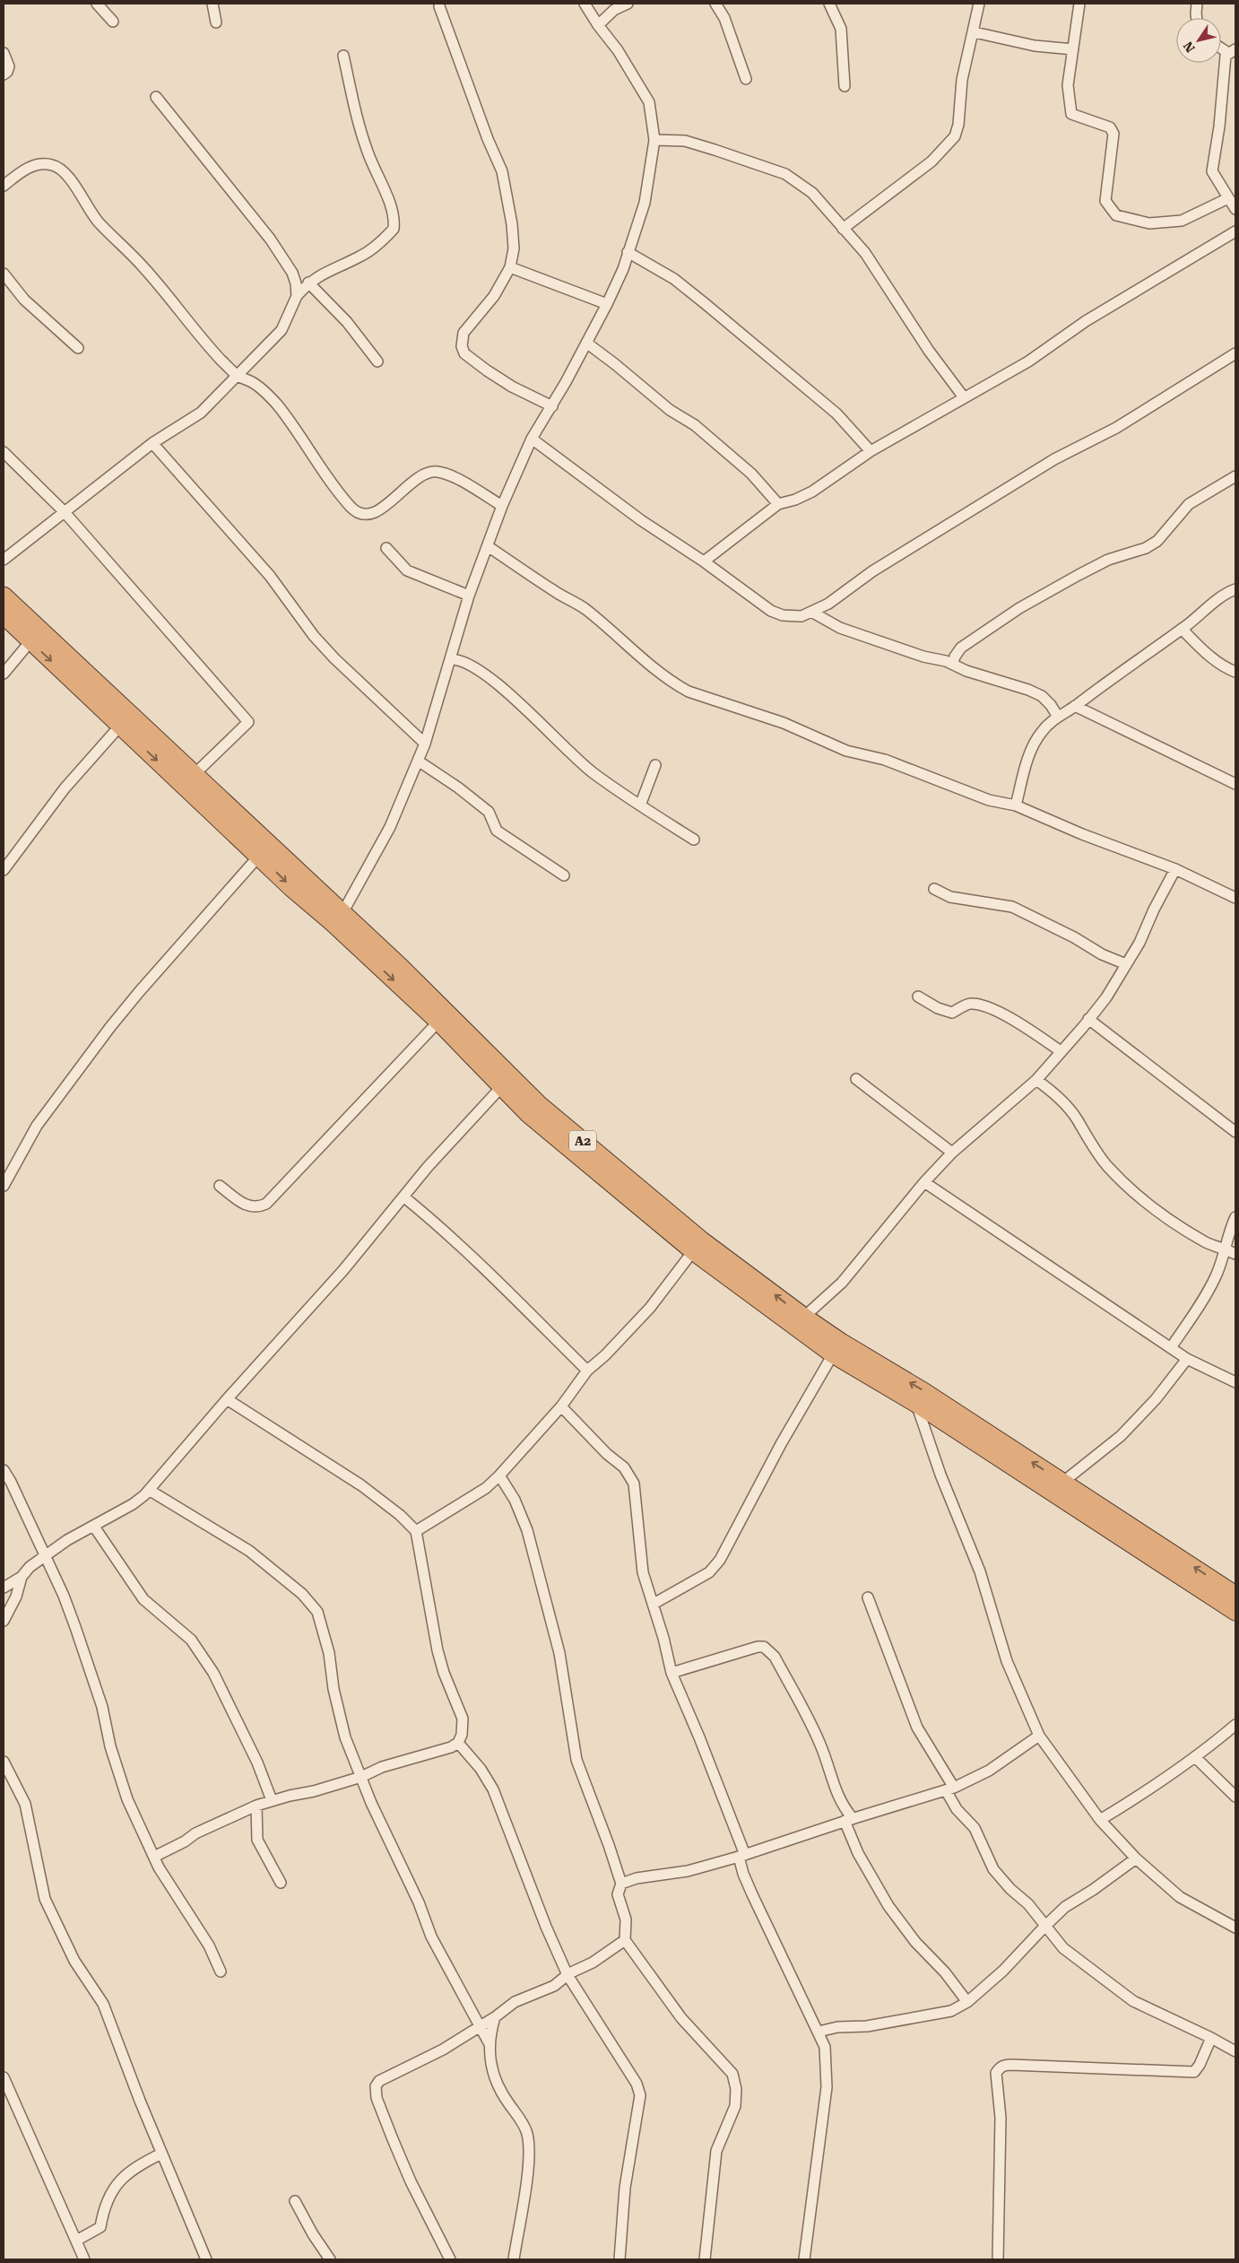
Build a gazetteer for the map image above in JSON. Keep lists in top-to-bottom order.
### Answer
{
  "streets": {
    "highway": ["A2"]
  },
  "north": "bottom left"
}
